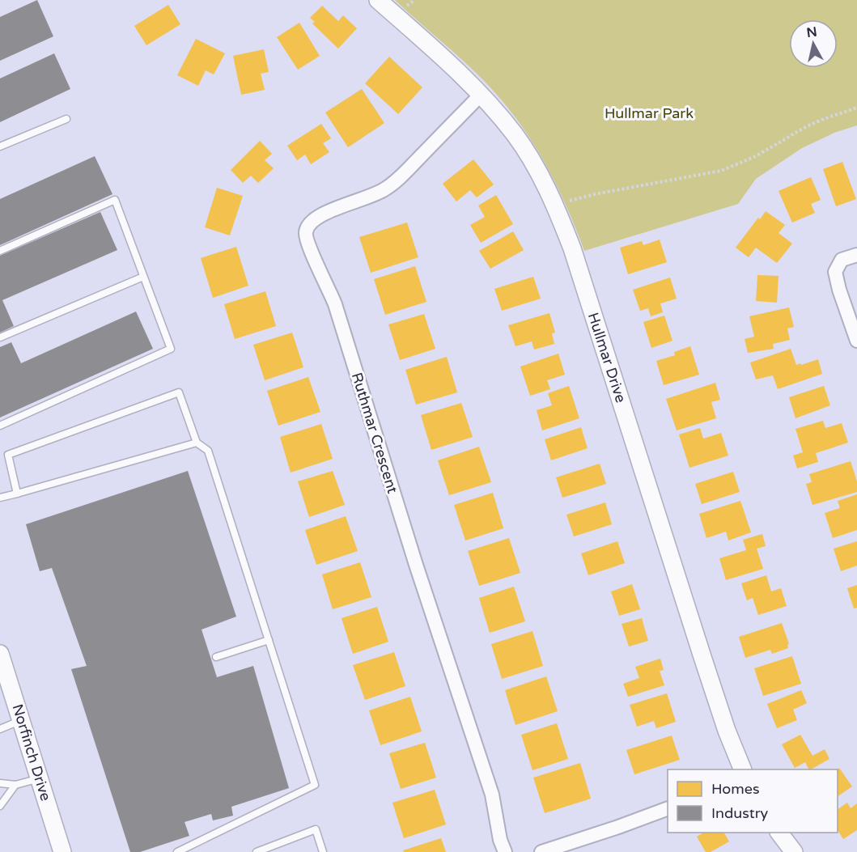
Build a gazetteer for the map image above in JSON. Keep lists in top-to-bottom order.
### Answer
{
  "streets": {
    "street": ["Hullmar Drive", "Ruthmar Crescent", "Norfinch Drive"]
  },
  "crossings": [
    ["Hullmar Drive", "Ruthmar Crescent"]
  ],
  "parks": ["Hullmar Park"],
  "legend": ["Homes", "Industry"],
  "north": "top"
}
